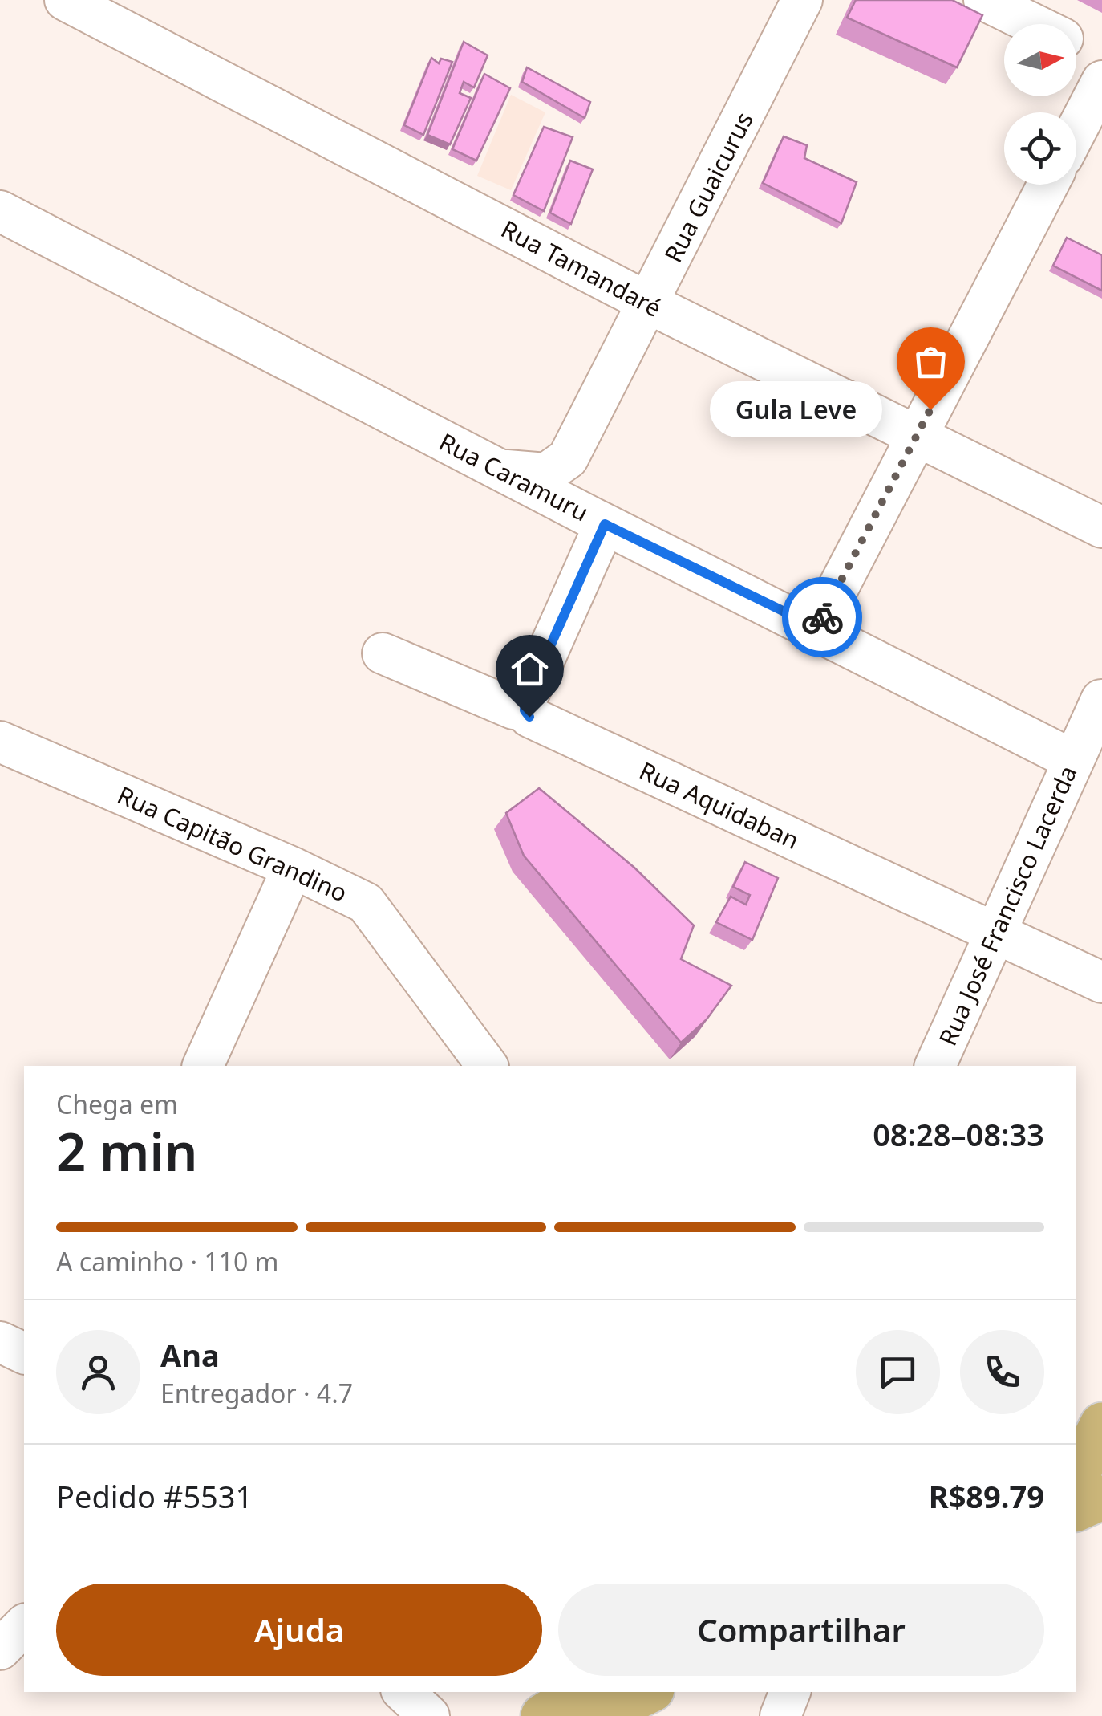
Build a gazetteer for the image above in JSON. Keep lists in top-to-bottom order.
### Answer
{
  "streets": {
    "street": [
      "Rua Guaicurus",
      "Rua Tamandaré",
      "Rua Caramuru",
      "Rua Aquidaban",
      "Rua Capitão Grandino",
      "Rua José Francisco Lacerda"
    ]
  },
  "crossings": [
    ["Rua Guaicurus", "Rua Tamandaré"],
    ["Rua Caramuru", "Rua José Francisco Lacerda"],
    ["Rua Aquidaban", "Rua José Francisco Lacerda"]
  ],
  "places": ["Gula Leve"],
  "north": "right",
  "page": {
    "bubble": "Gula Leve",
    "heading": ["2 min", "Chega em", "08:28–08:33"],
    "panel": [
      "Ana",
      "Entregador · 4.7",
      "Pedido #5531",
      "R$89.79"
    ],
    "bar": "A caminho · 110 m",
    "buttons": ["Ajuda", "Compartilhar"]
  }
}
